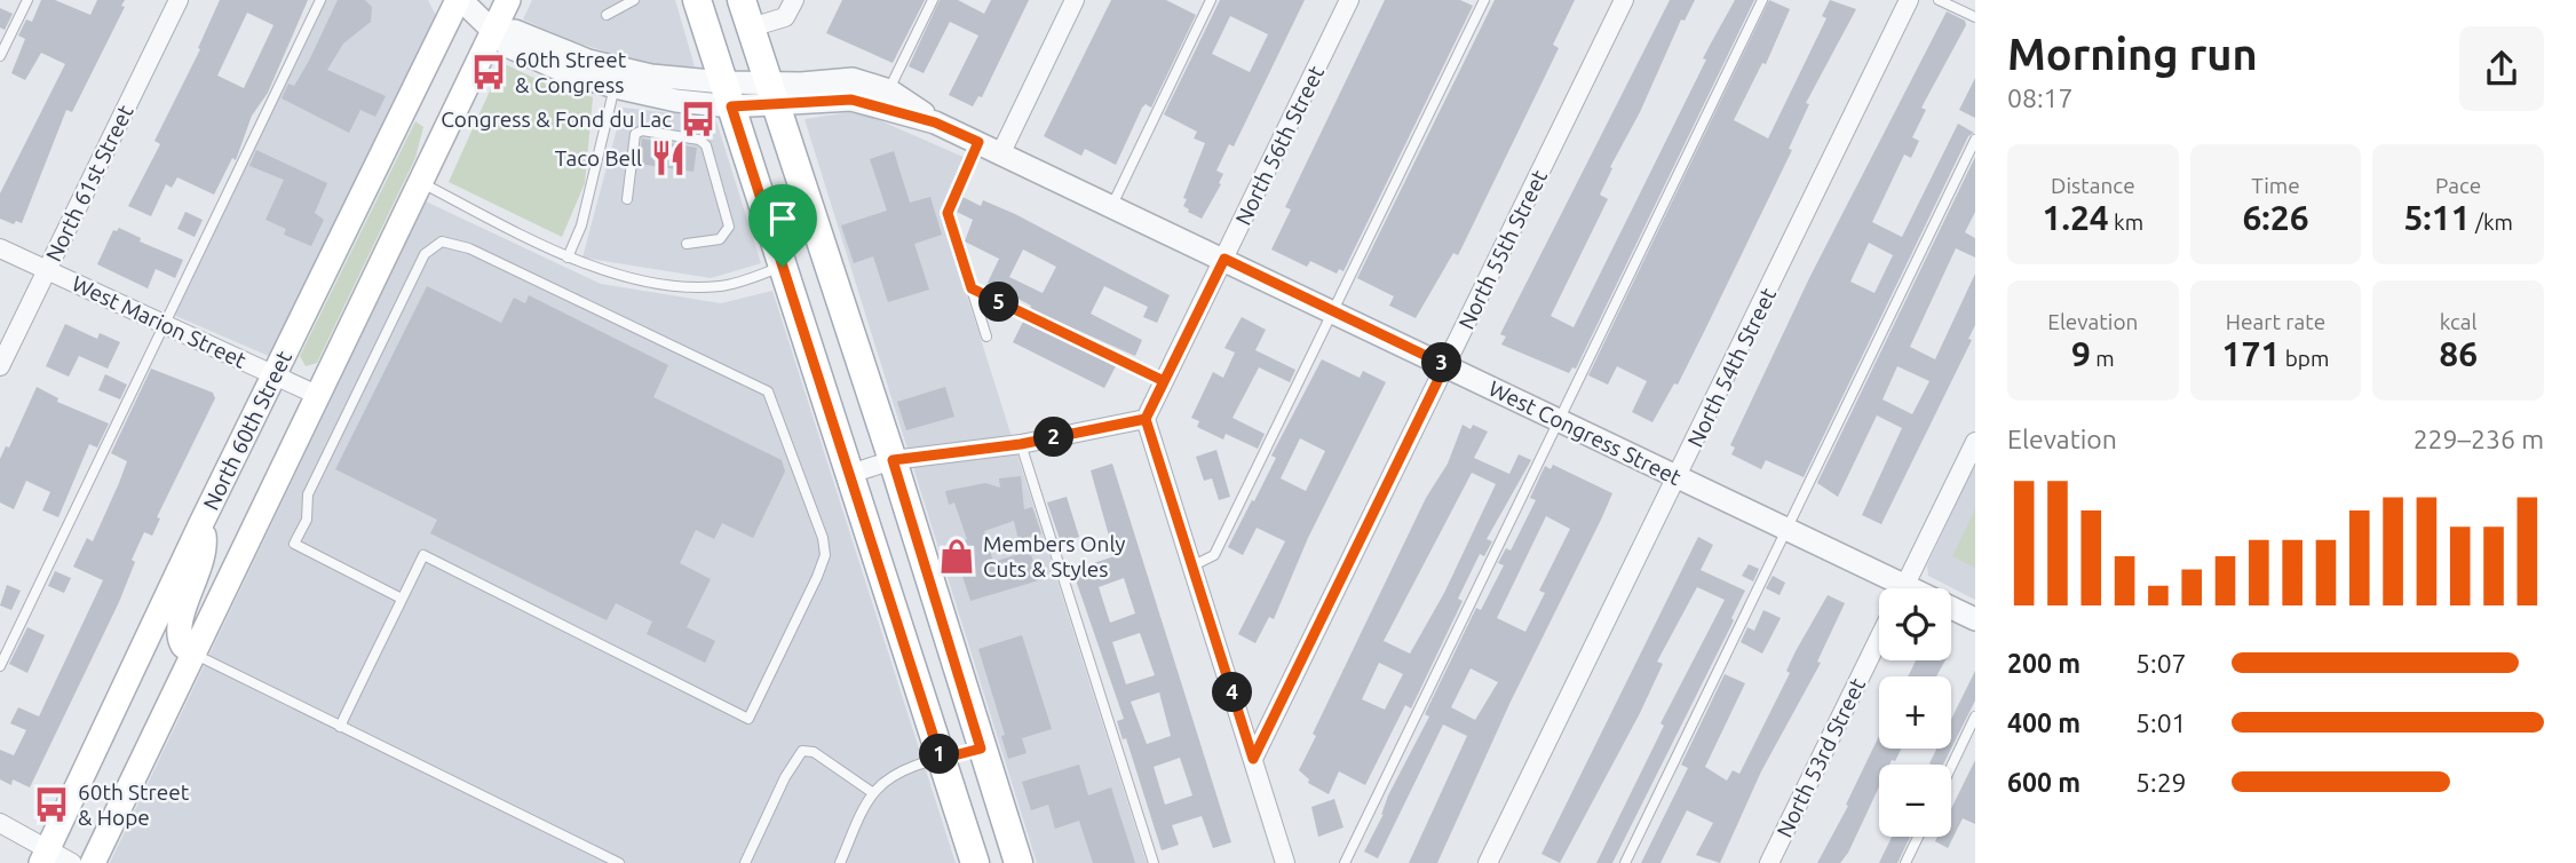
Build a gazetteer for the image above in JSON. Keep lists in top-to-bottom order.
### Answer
{
  "streets": {
    "main road": ["North 60th Street"],
    "street": [
      "North 56th Street",
      "North 61st Street",
      "North 55th Street",
      "West Marion Street",
      "North 54th Street",
      "West Congress Street",
      "North 53rd Street"
    ]
  },
  "crossings": [
    ["North 56th Street", "West Congress Street"],
    ["North 61st Street", "West Marion Street"],
    ["North 55th Street", "West Congress Street"],
    ["West Marion Street", "North 60th Street"],
    ["North 54th Street", "West Congress Street"],
    ["North 60th Street", "West Congress Street"]
  ],
  "places": {
    "bus stop": ["60th Street & Congress", "Congress & Fond du Lac", "60th Street & Hope"],
    "restaurant": ["Taco Bell"],
    "shop": ["Members Only Cuts & Styles"]
  },
  "page": {
    "heading": ["Morning run", "08:17"],
    "stats": [
      ["Distance", "1.24 km"],
      ["Time", "6:26"],
      ["Pace", "5:11 /km"],
      ["Elevation", "9 m"],
      ["Heart rate", "171 bpm"],
      ["kcal", "86"]
    ],
    "pins": [
      "5",
      "3",
      "2",
      "4",
      "1"
    ],
    "chart": ["Elevation", "229–236 m"],
    "map_buttons": ["+", "−"],
    "list": [
      {
        "name": "200 m",
        "note": "5:07"
      },
      {
        "name": "400 m",
        "note": "5:01"
      },
      {
        "name": "600 m",
        "note": "5:29"
      }
    ]
  }
}
